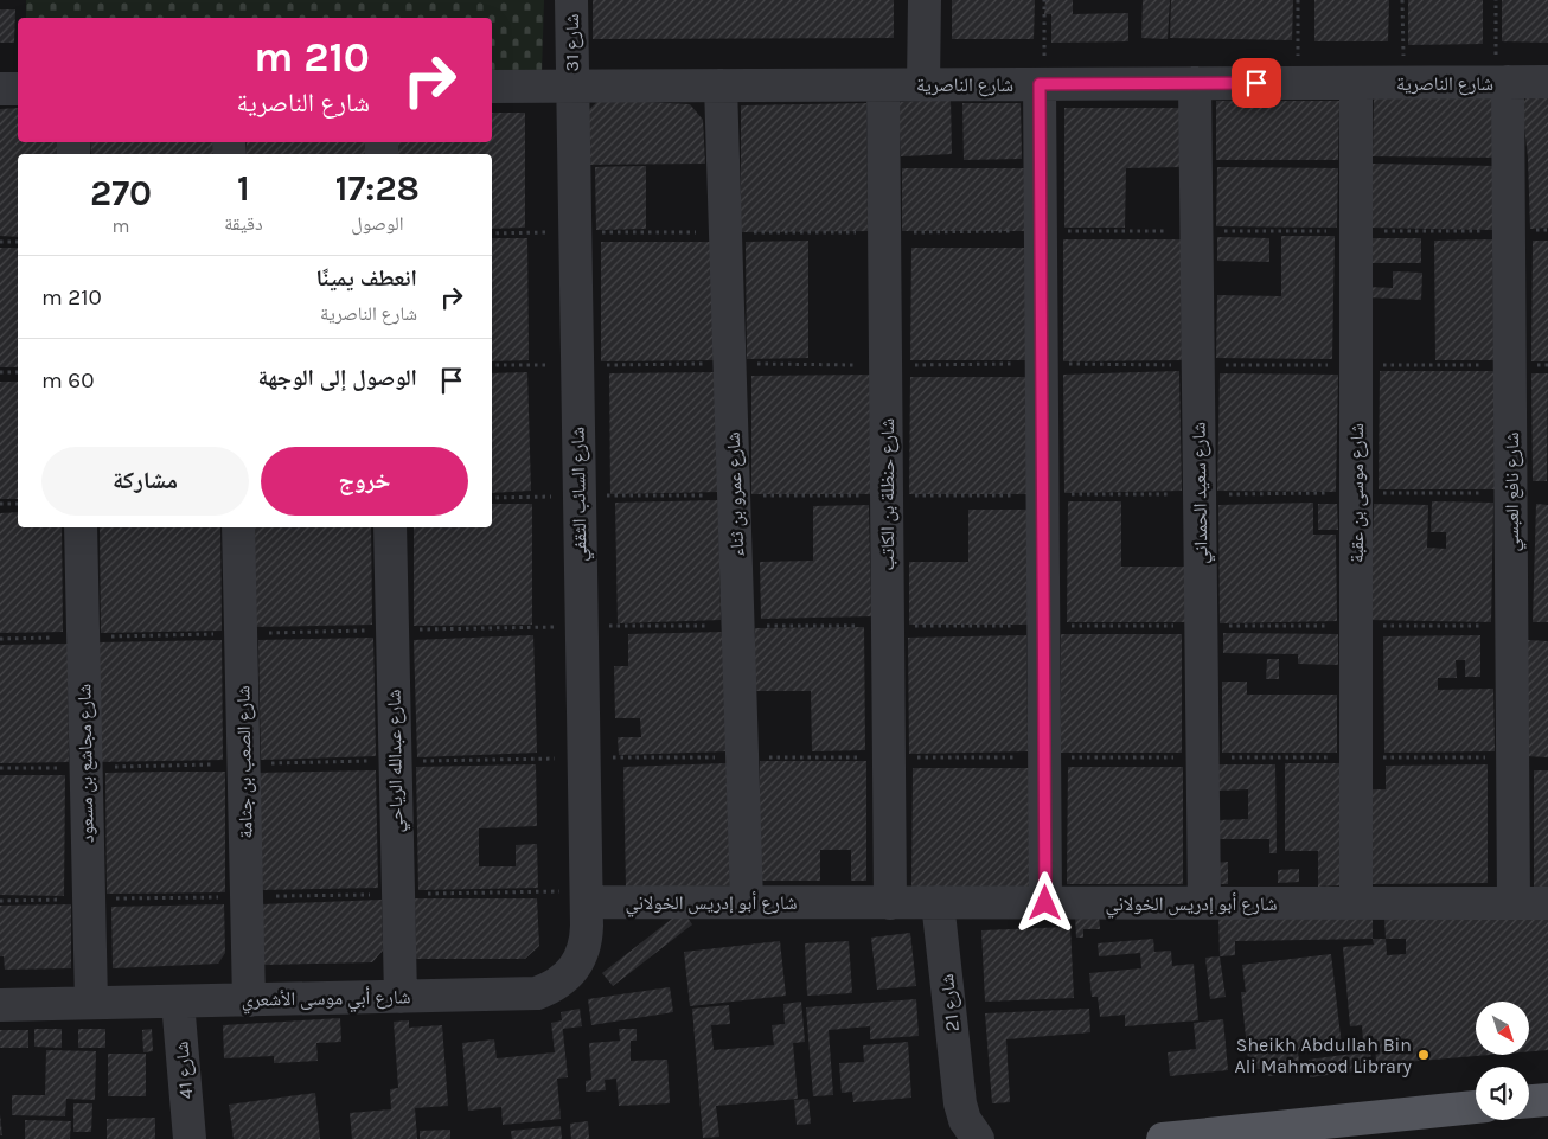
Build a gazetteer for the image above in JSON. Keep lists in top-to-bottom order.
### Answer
{
  "streets": {
    "street": [
      "شارع 31",
      "شارع الناصرية",
      "شارع نافع العبسي",
      "شارع سعيد الحمداني",
      "شارع موسى بن عقبة",
      "شارع السائب الثقفي",
      "شارع عمرو بن ثناء",
      "شارع حنظلة بن الكاتب",
      "شارع عبدالله الرياحي",
      "شارع الصعب بن جثامة",
      "شارع مجاشع بن مسعود",
      "شارع أبو إدريس الخولاني",
      "شارع أبي موسى الأشعري",
      "شارع 21",
      "شارع 41"
    ]
  },
  "crossings": [
    ["شارع 31", "شارع الناصرية"],
    ["شارع 31", "شارع السائب الثقفي"],
    ["شارع الناصرية", "شارع نافع العبسي"],
    ["شارع الناصرية", "شارع سعيد الحمداني"],
    ["شارع الناصرية", "شارع موسى بن عقبة"],
    ["شارع الناصرية", "شارع السائب الثقفي"],
    ["شارع الناصرية", "شارع عمرو بن ثناء"],
    ["شارع الناصرية", "شارع حنظلة بن الكاتب"],
    ["شارع نافع العبسي", "شارع أبو إدريس الخولاني"],
    ["شارع سعيد الحمداني", "شارع أبو إدريس الخولاني"],
    ["شارع موسى بن عقبة", "شارع أبو إدريس الخولاني"],
    ["شارع السائب الثقفي", "شارع أبو إدريس الخولاني"],
    ["شارع السائب الثقفي", "شارع أبي موسى الأشعري"],
    ["شارع عمرو بن ثناء", "شارع أبو إدريس الخولاني"],
    ["شارع حنظلة بن الكاتب", "شارع أبو إدريس الخولاني"],
    ["شارع عبدالله الرياحي", "شارع أبي موسى الأشعري"],
    ["شارع الصعب بن جثامة", "شارع أبي موسى الأشعري"],
    ["شارع مجاشع بن مسعود", "شارع أبي موسى الأشعري"],
    ["شارع أبو إدريس الخولاني", "شارع أبي موسى الأشعري"],
    ["شارع أبو إدريس الخولاني", "شارع 21"],
    ["شارع أبي موسى الأشعري", "شارع 41"]
  ],
  "places": ["Sheikh Abdullah Bin Ali Mahmood Library"],
  "north": "bottom right",
  "page": {
    "turn": ["210 m", "شارع الناصرية"],
    "eta": [
      "17:28",
      "الوصول",
      "1",
      "دقيقة",
      "270",
      "m"
    ],
    "list": [
      {
        "name": "انعطف يمينًا",
        "note": "شارع الناصرية",
        "value": "210 m"
      },
      {
        "name": "الوصول إلى الوجهة",
        "value": "60 m"
      }
    ],
    "buttons": ["خروج", "مشاركة"]
  }
}
